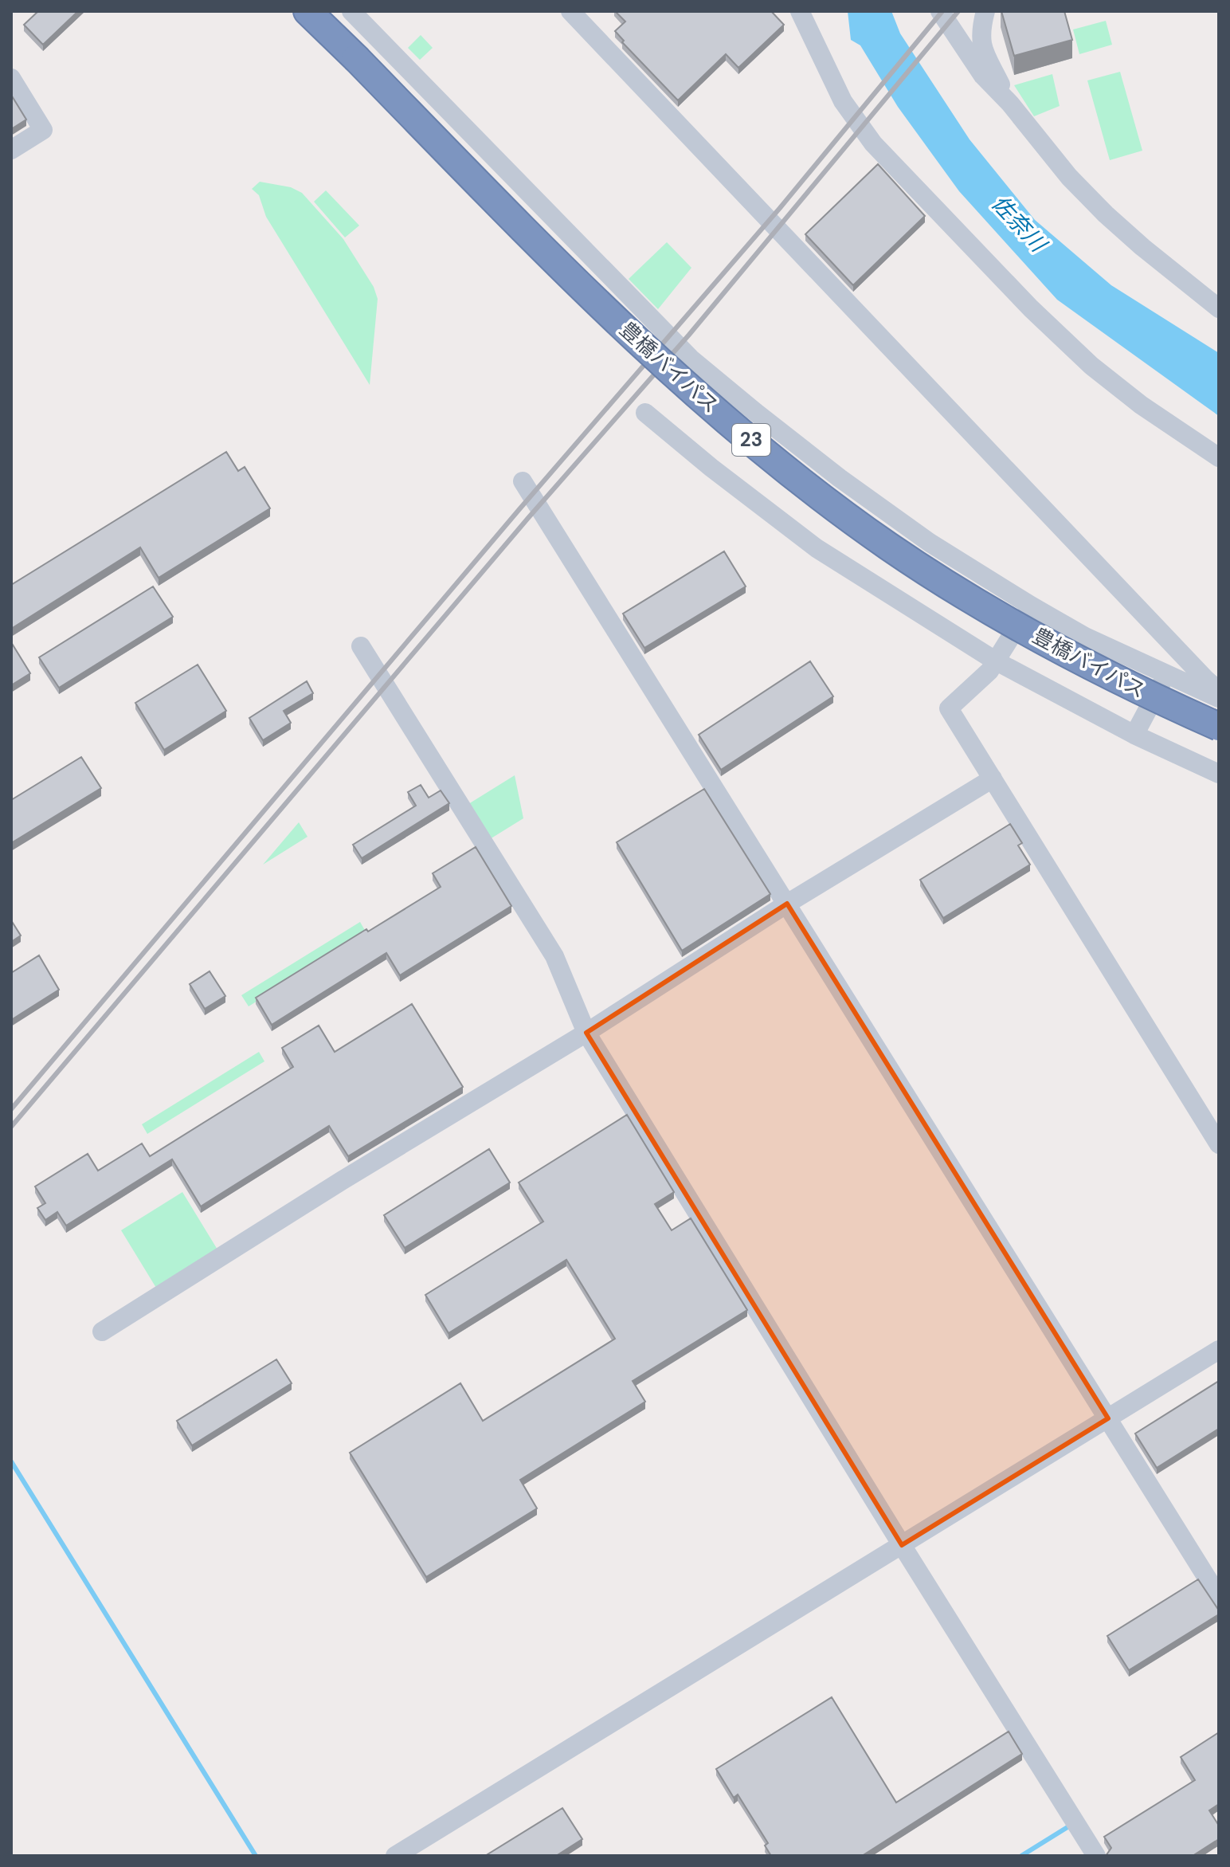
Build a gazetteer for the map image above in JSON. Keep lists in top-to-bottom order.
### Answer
{
  "streets": {
    "highway": ["豊橋バイパス", "23"]
  },
  "water": ["佐奈川"]
}
